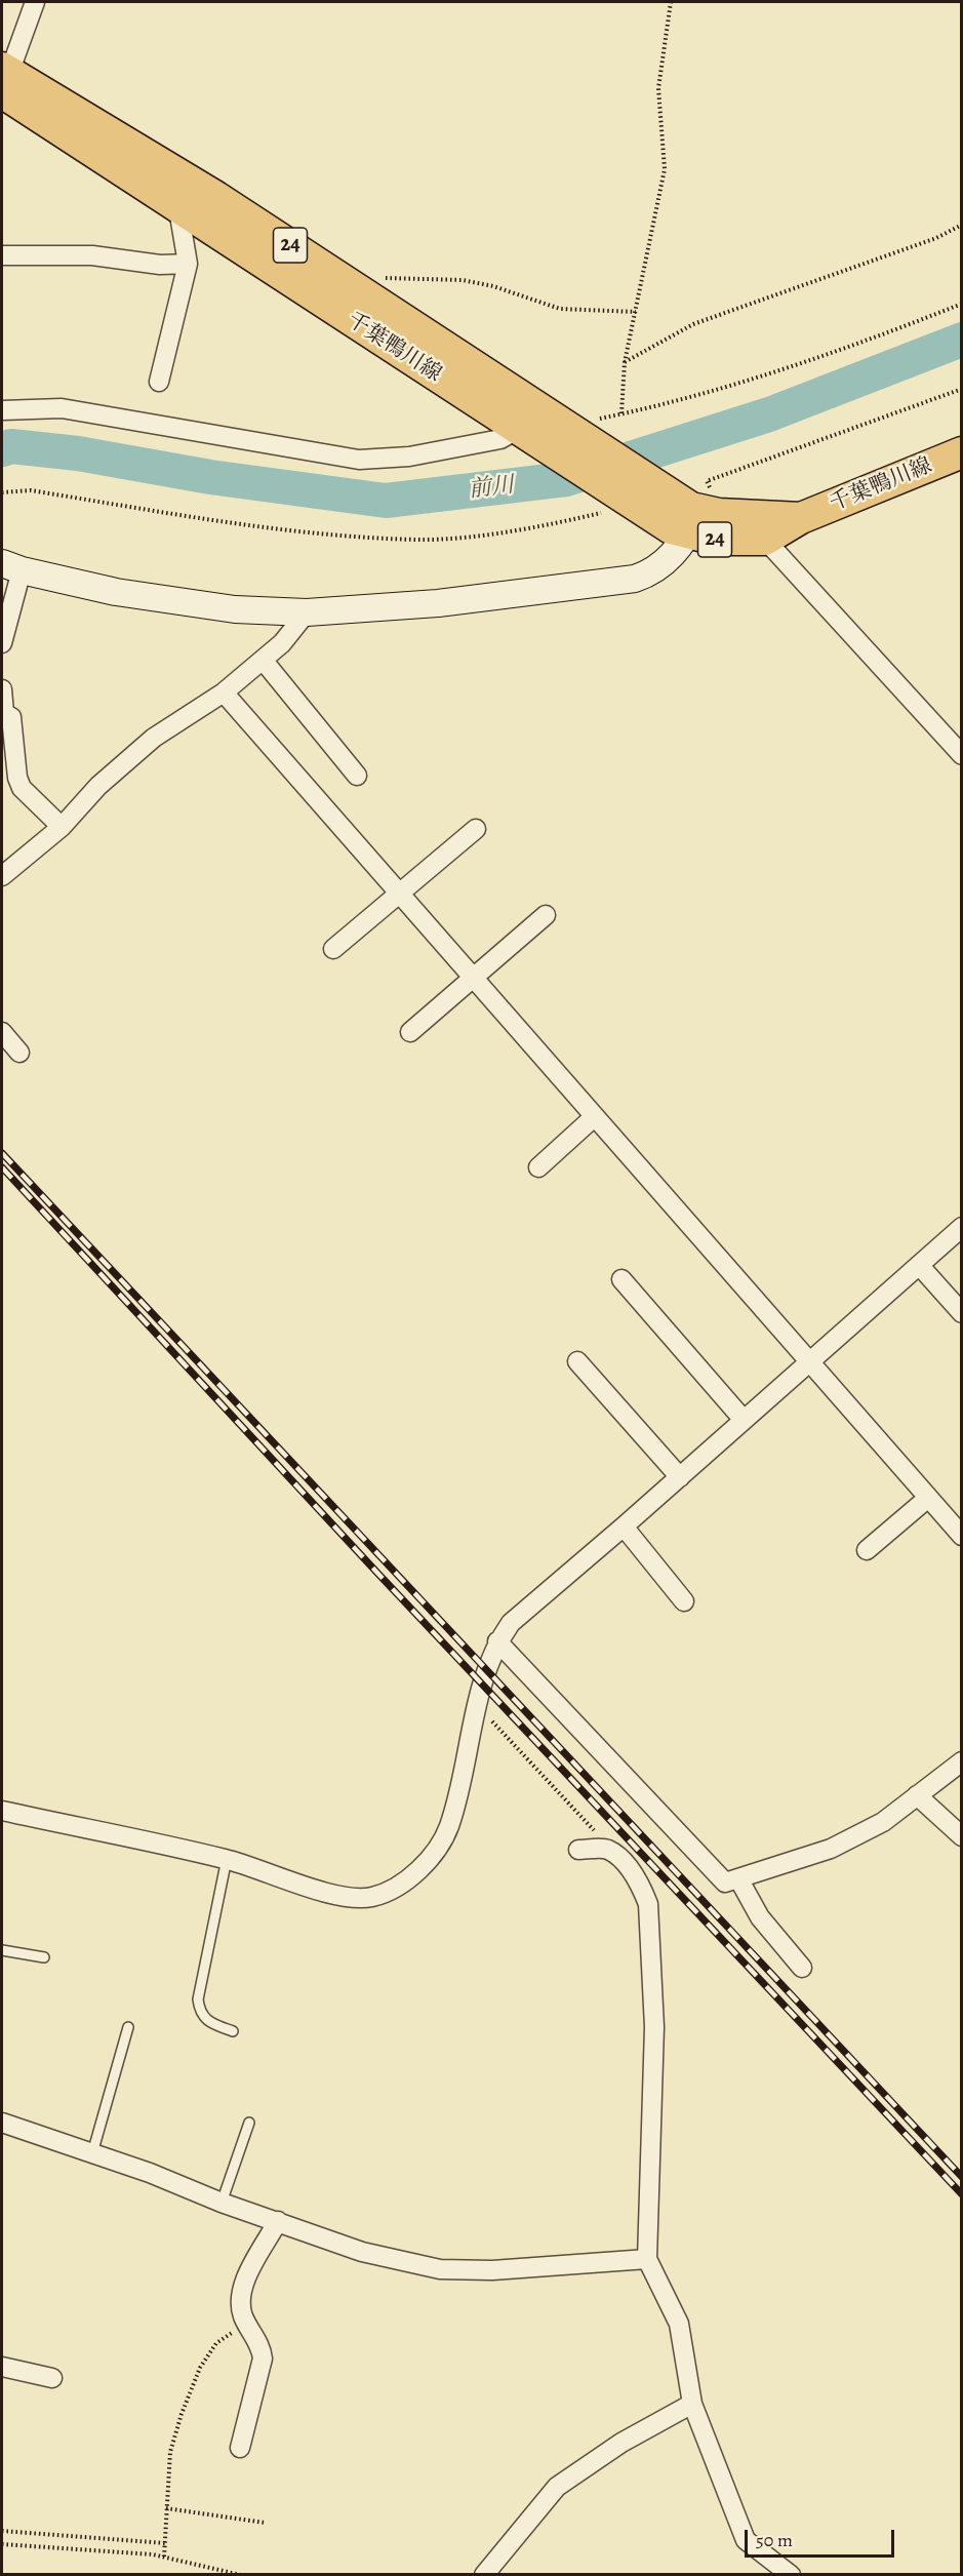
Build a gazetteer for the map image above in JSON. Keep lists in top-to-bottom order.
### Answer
{
  "streets": {
    "main road": ["24", "千葉鴨川線"]
  },
  "water": ["前川"],
  "scale_bar": "50 m"
}
